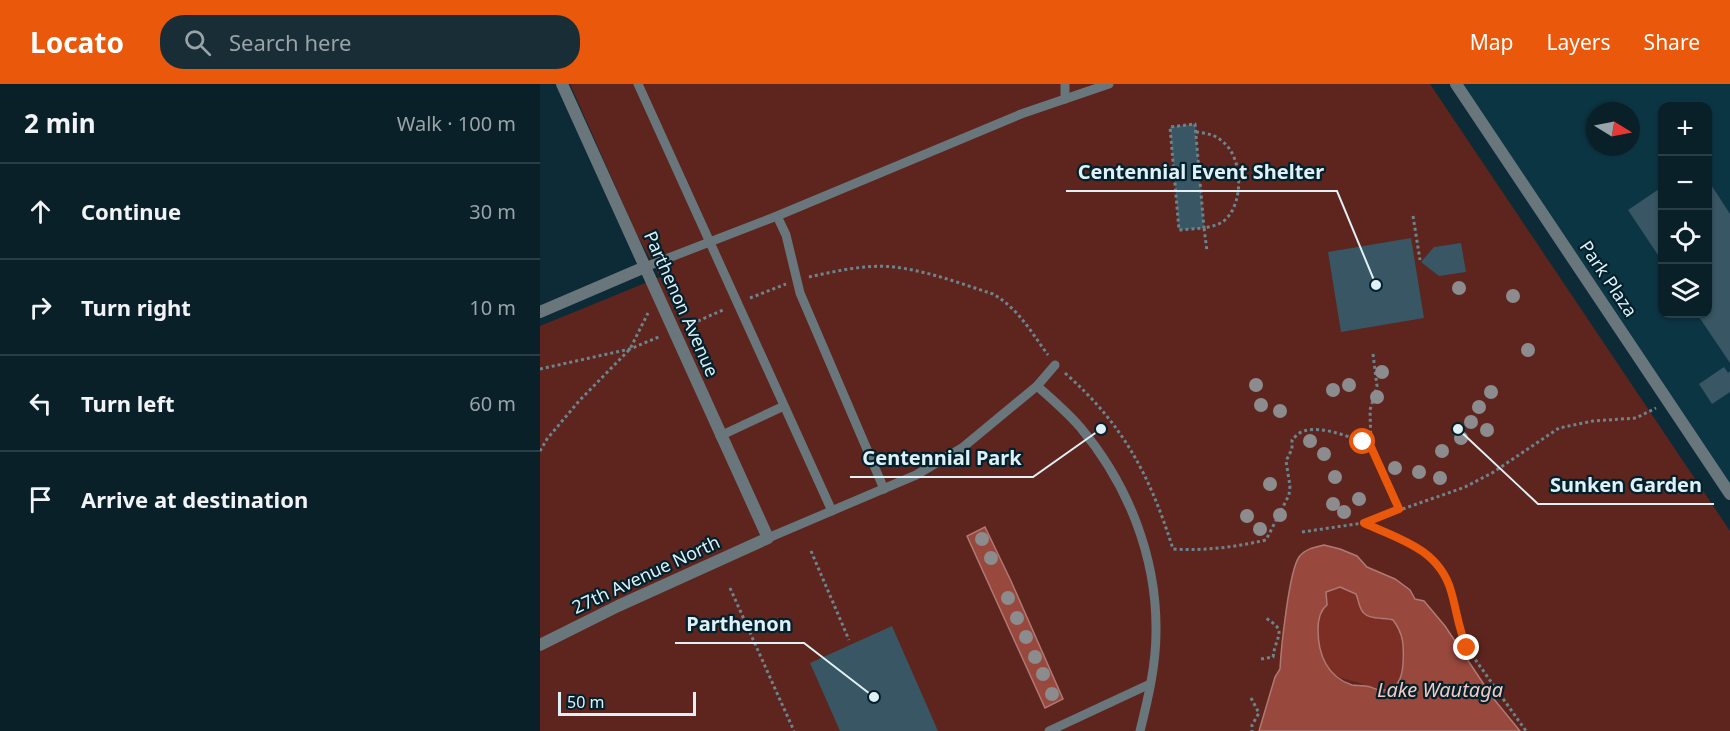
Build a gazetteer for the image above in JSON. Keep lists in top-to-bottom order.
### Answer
{
  "streets": {
    "street": ["Park Plaza", "Parthenon Avenue", "27th Avenue North"]
  },
  "crossings": [
    ["Parthenon Avenue", "27th Avenue North"]
  ],
  "water": ["Lake Wautaga"],
  "places": [
    "Centennial Event Shelter",
    "Centennial Park",
    "Sunken Garden",
    "Parthenon"
  ],
  "scale_bar": "50 m",
  "north": "right",
  "page": {
    "header": "Locato",
    "search": "Search here",
    "nav": ["Map", "Layers", "Share"],
    "heading": ["2 min", "Walk · 100 m"],
    "map_buttons": ["+", "−"],
    "list": [
      ["Continue", "30 m"],
      ["Turn right", "10 m"],
      ["Turn left", "60 m"],
      "Arrive at destination"
    ],
    "scale": "50 m"
  }
}
